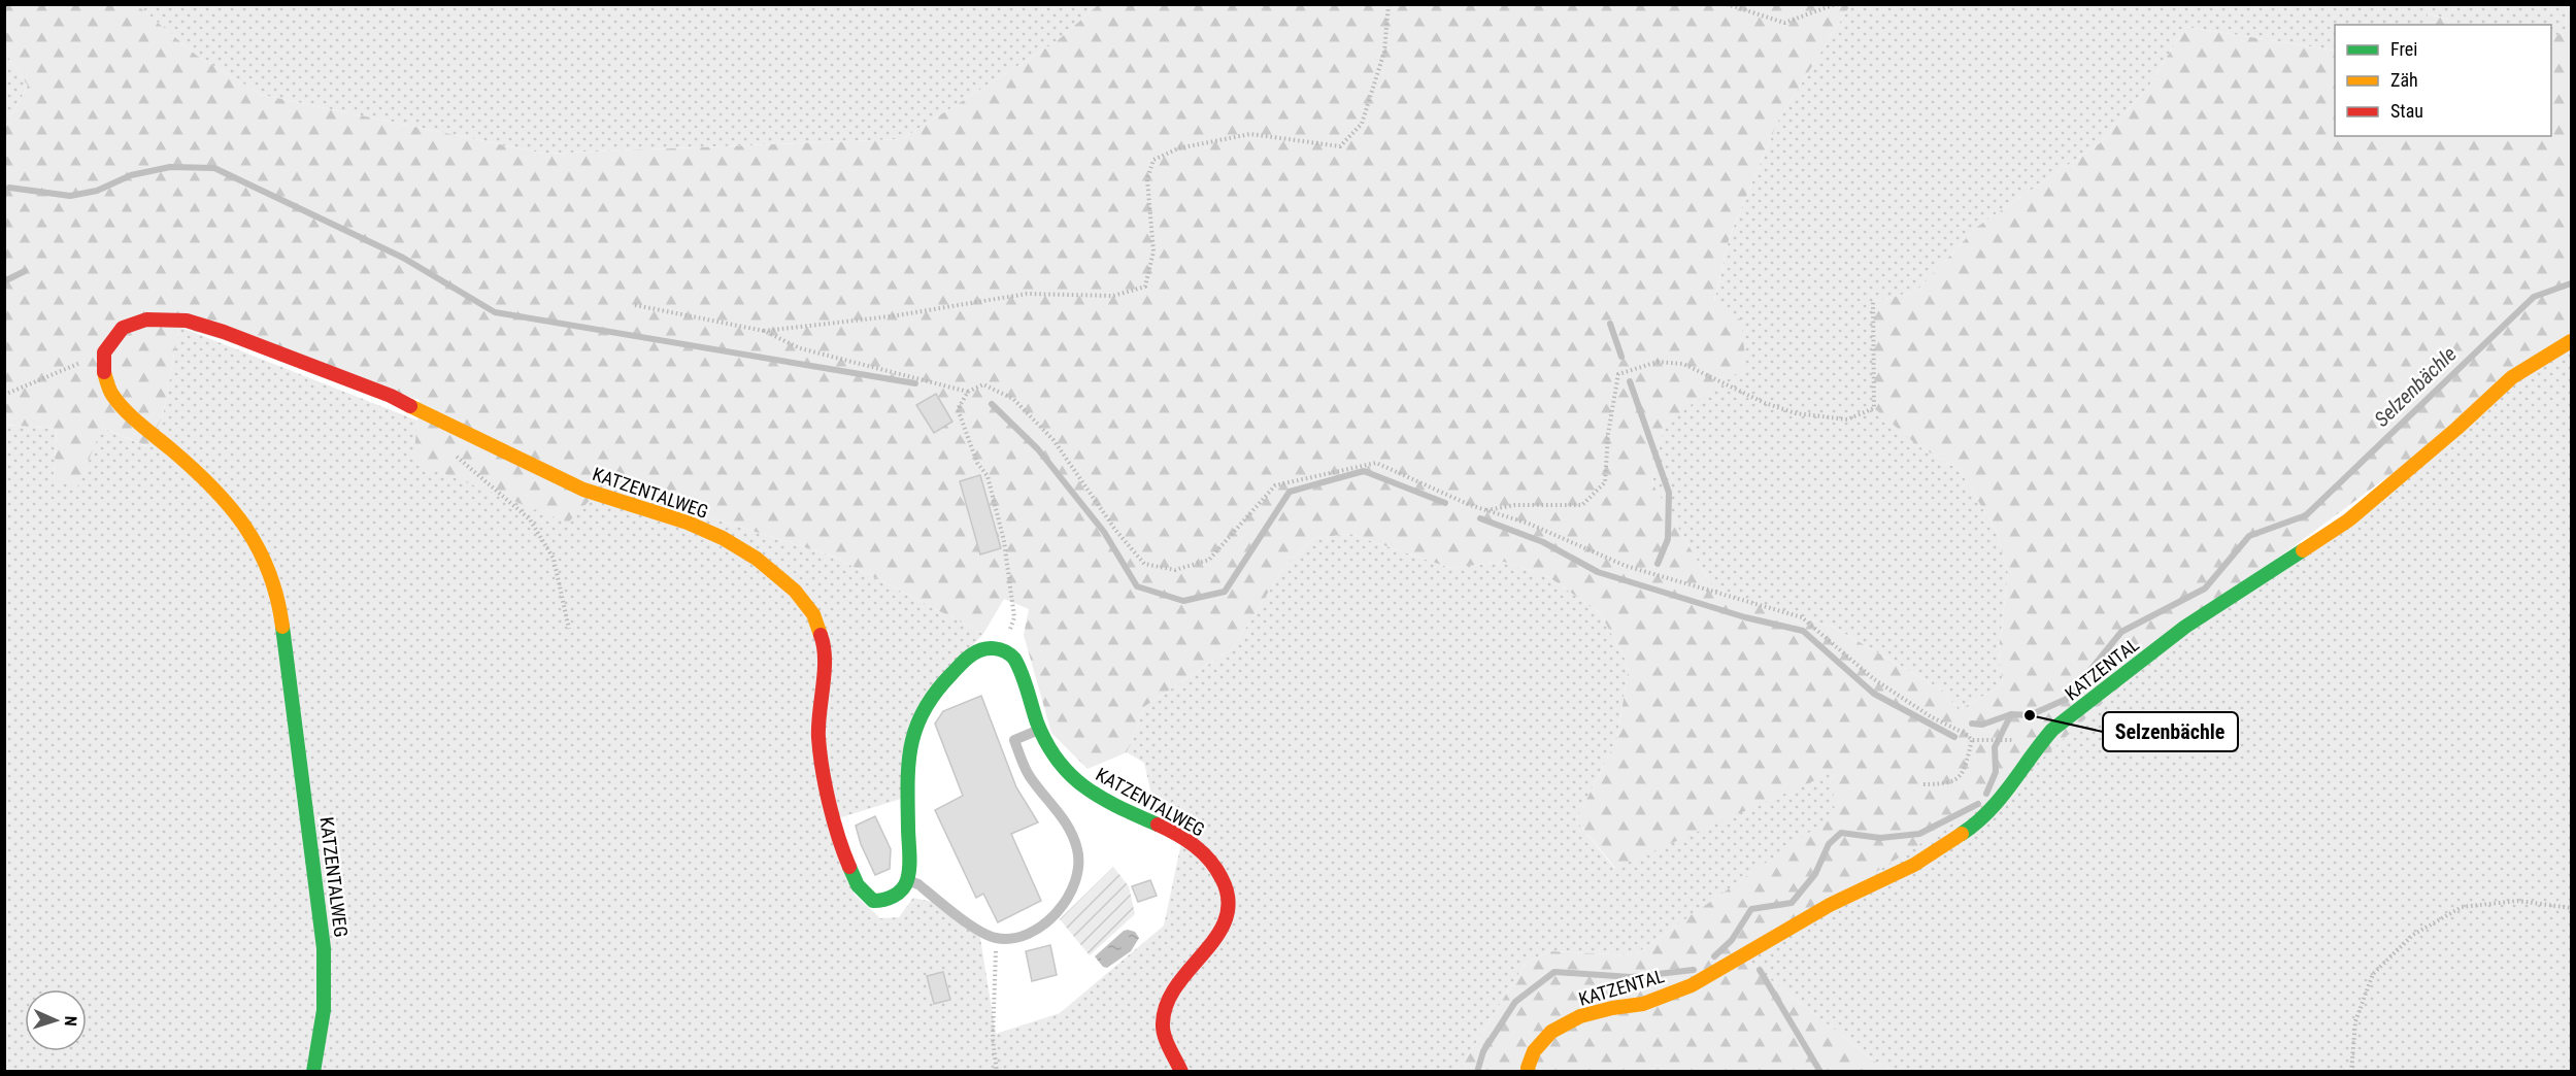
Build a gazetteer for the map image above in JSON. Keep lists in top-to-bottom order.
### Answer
{
  "streets": {
    "street": ["KATZENTALWEG", "KATZENTAL"]
  },
  "water": ["Selzenbächle"],
  "places": ["Selzenbächle"],
  "legend": ["Frei", "Zäh", "Stau"],
  "north": "right"
}
